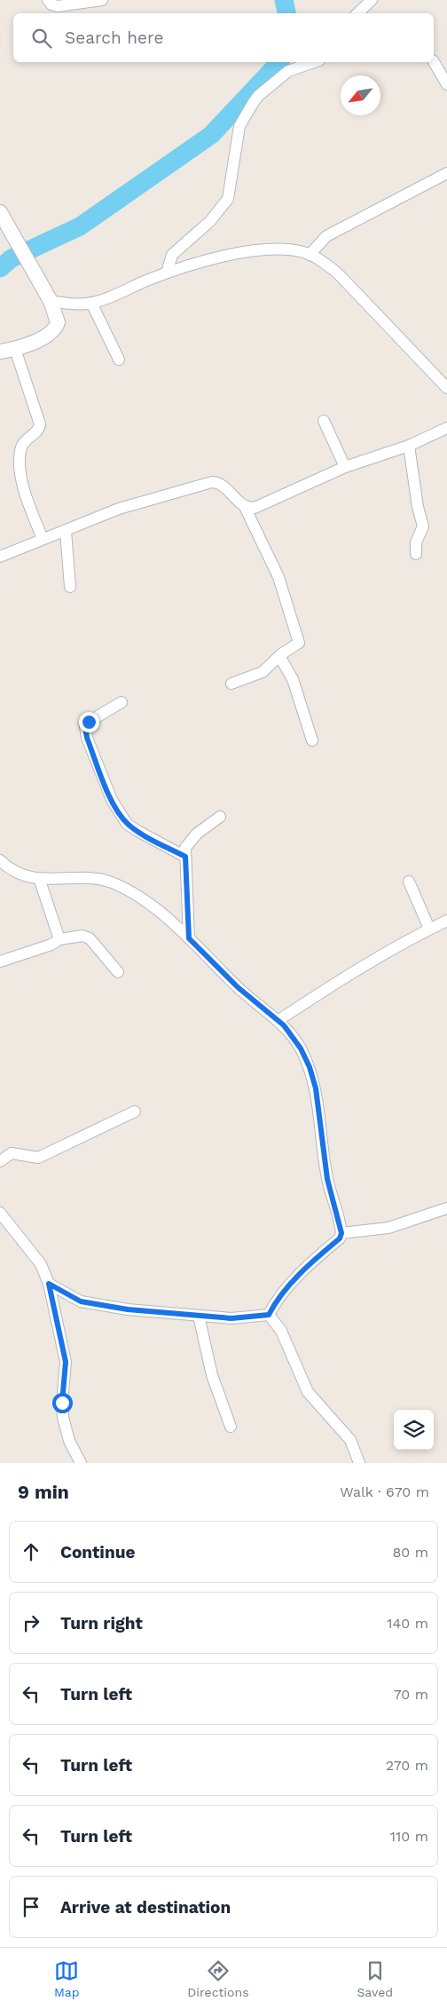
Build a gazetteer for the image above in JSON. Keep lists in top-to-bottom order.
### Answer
{
  "north": "bottom left",
  "page": {
    "search": "Search here",
    "heading": ["9 min", "Walk · 670 m"],
    "list": [
      ["Continue", "80 m"],
      ["Turn right", "140 m"],
      ["Turn left", "70 m"],
      ["Turn left", "270 m"],
      ["Turn left", "110 m"],
      "Arrive at destination"
    ],
    "nav": ["Map", "Directions", "Saved"]
  }
}
